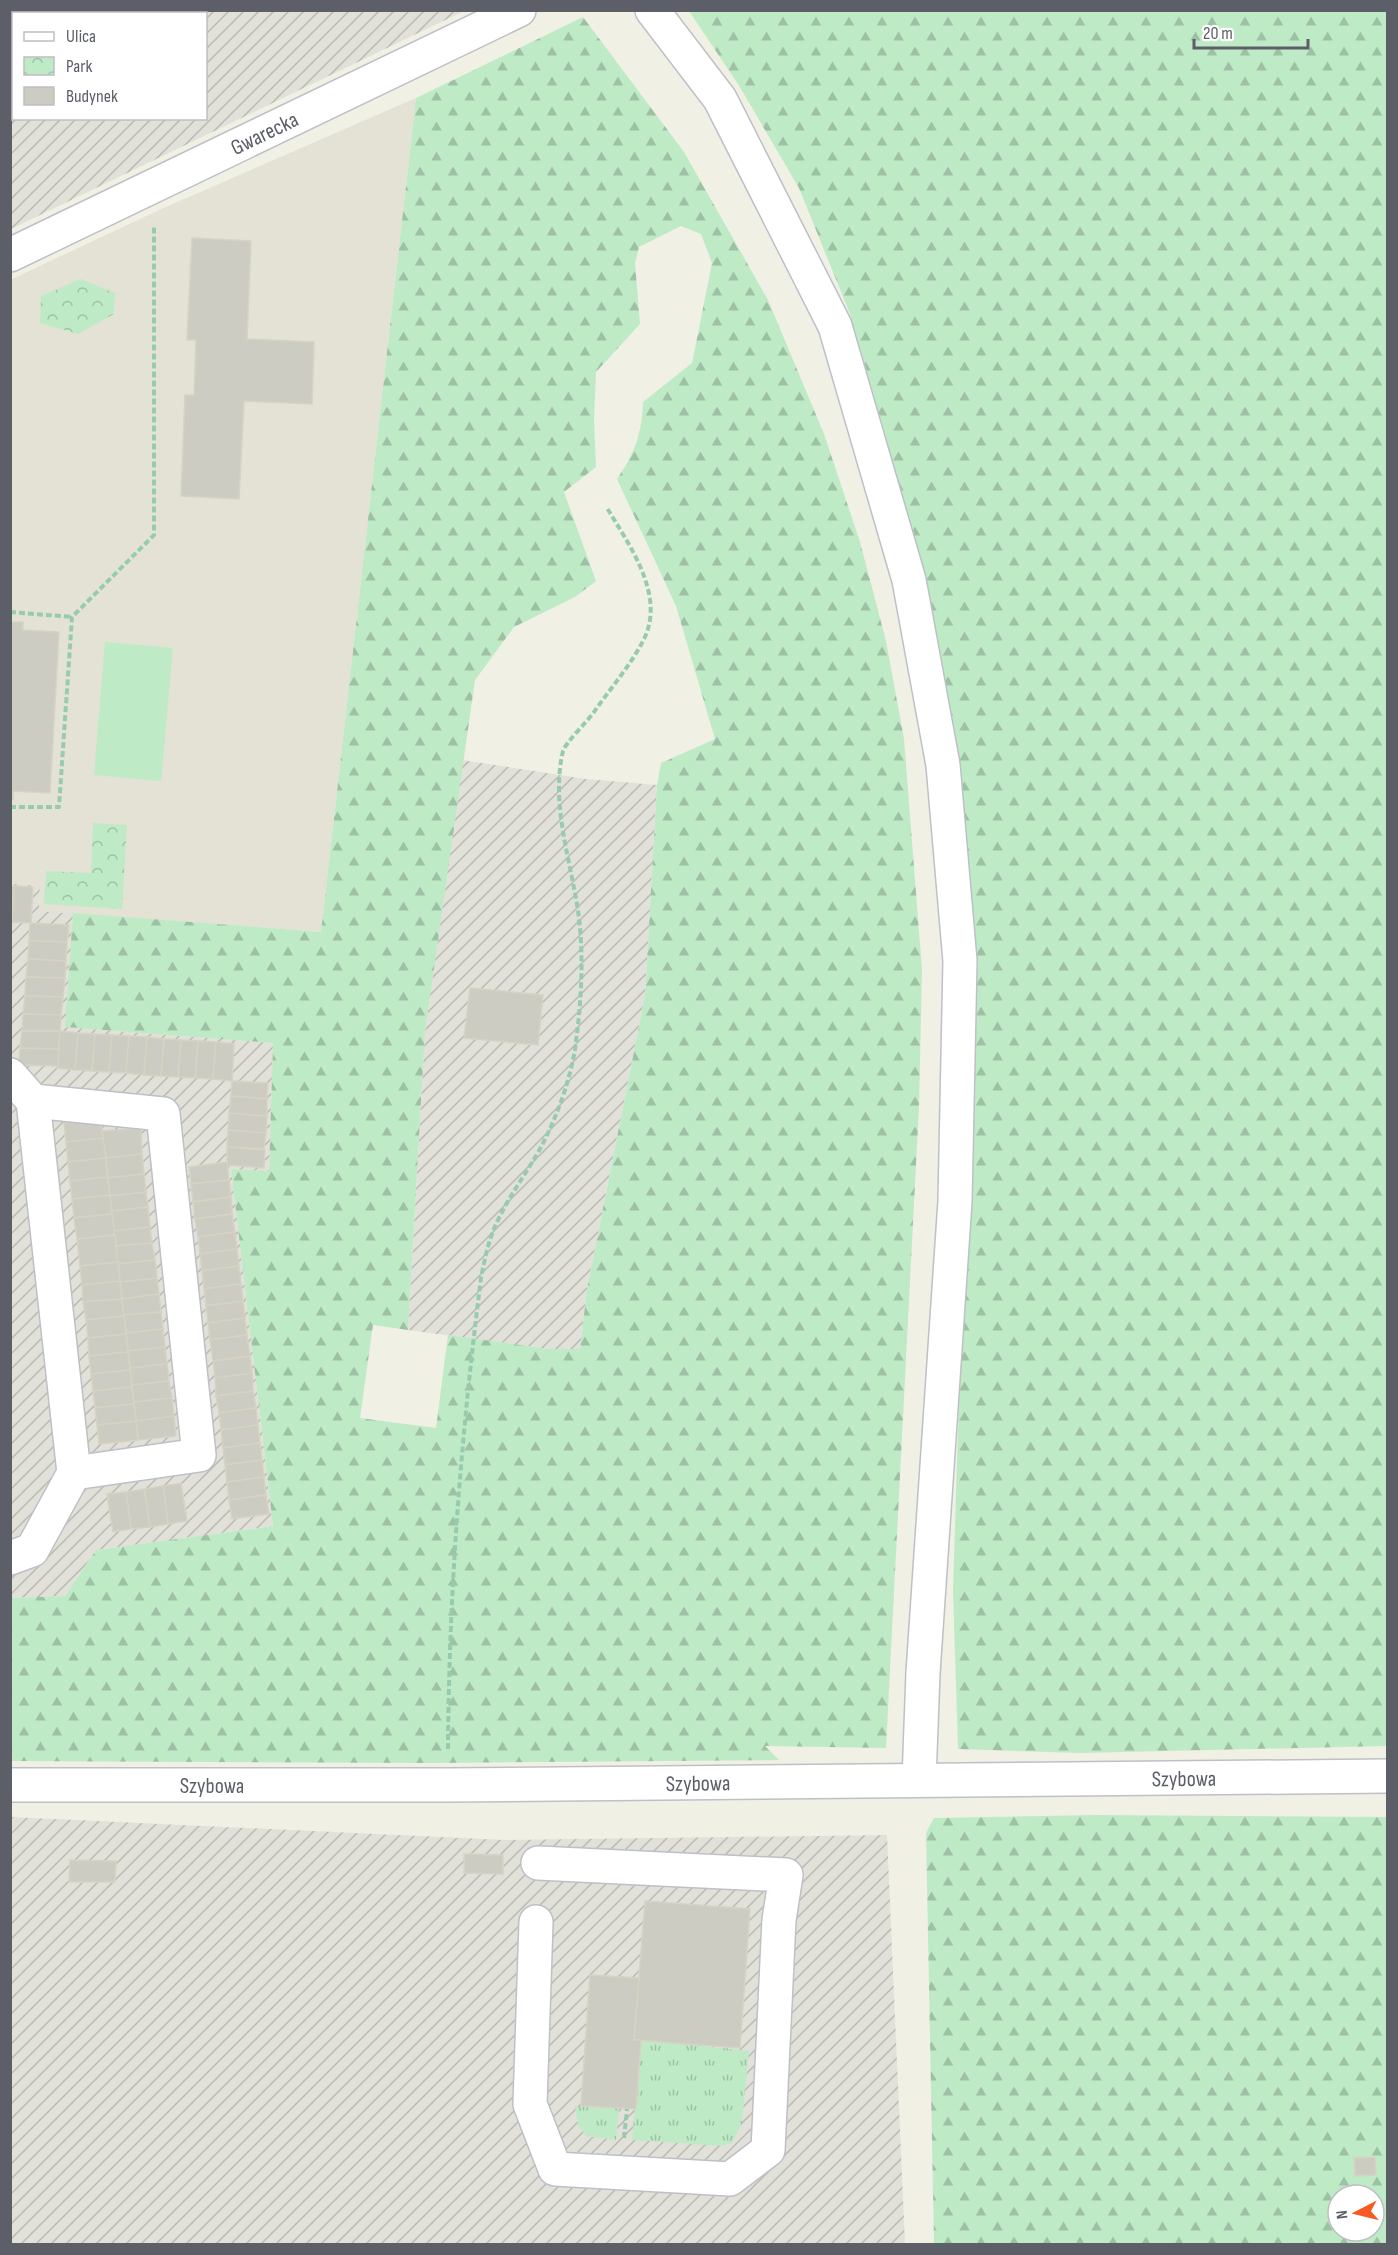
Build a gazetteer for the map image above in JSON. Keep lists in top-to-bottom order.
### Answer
{
  "streets": {
    "street": ["Gwarecka", "Szybowa"]
  },
  "legend": ["Ulica", "Park", "Budynek"],
  "scale_bar": "20 m",
  "north": "left"
}
